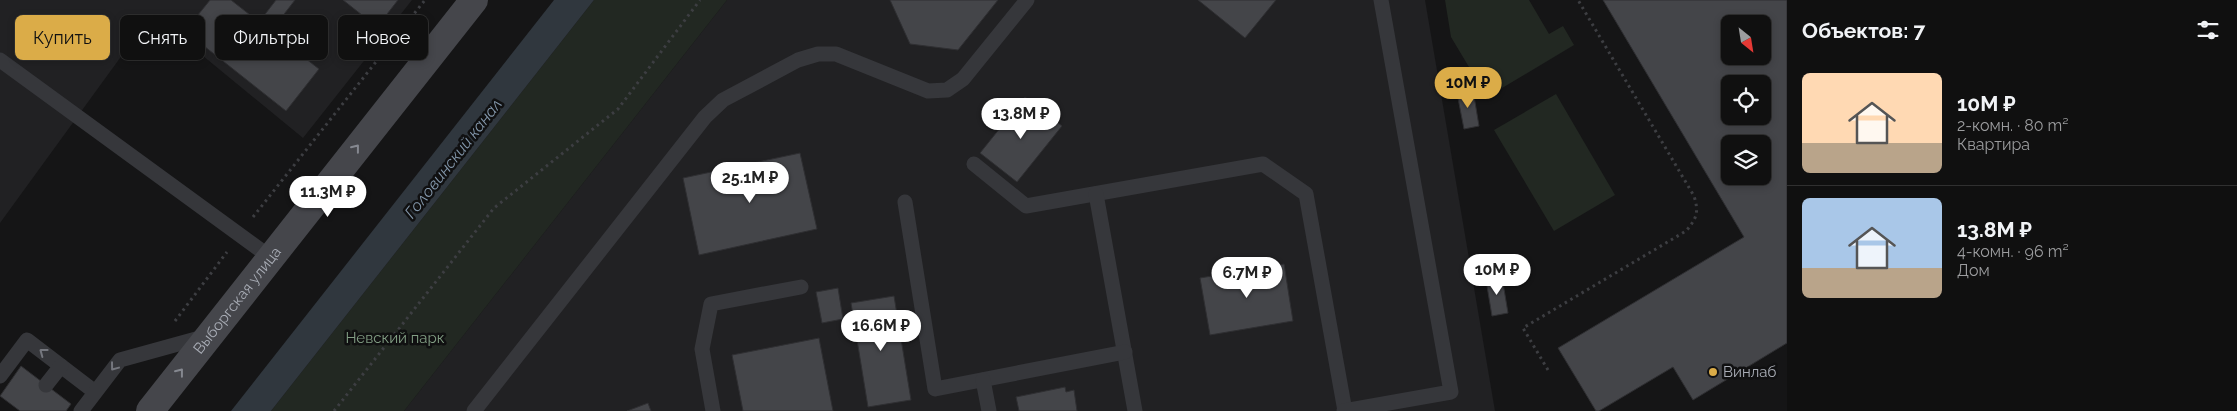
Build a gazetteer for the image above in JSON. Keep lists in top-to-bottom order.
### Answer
{
  "streets": {
    "street": ["Выборгская улица"]
  },
  "one_way": ["Выборгская улица"],
  "water": ["Головинский канал"],
  "parks": ["Невский парк"],
  "places": ["Винлаб"],
  "north": "bottom right",
  "page": {
    "heading": "Объектов: 7",
    "chip": [
      "Купить",
      "Снять",
      "Фильтры",
      "Новое"
    ],
    "list": [
      {
        "name": "10M ₽",
        "note": "2-комн. · 80 m² · Квартира"
      },
      {
        "name": "13.8M ₽",
        "note": "4-комн. · 96 m² · Дом"
      }
    ],
    "price": [
      "10M ₽",
      "13.8M ₽",
      "25.1M ₽",
      "11.3M ₽",
      "10M ₽",
      "6.7M ₽",
      "16.6M ₽"
    ]
  }
}
